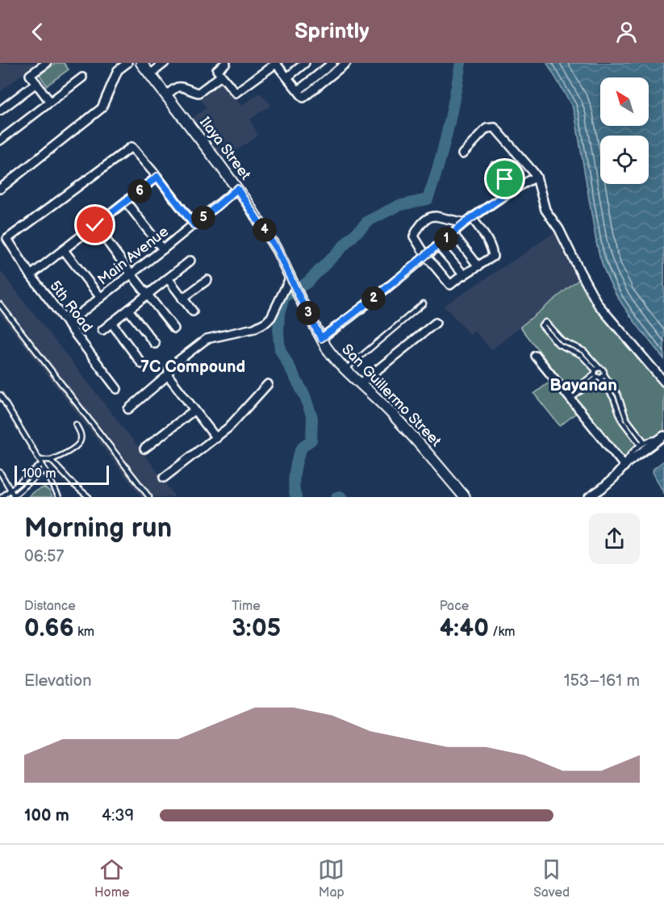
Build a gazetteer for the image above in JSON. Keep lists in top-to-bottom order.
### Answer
{
  "streets": {
    "main road": ["Ilaya Street", "San Guillermo Street"],
    "street": ["Main Avenue", "5th Road"]
  },
  "crossings": [
    ["Ilaya Street", "Main Avenue"],
    ["Ilaya Street", "San Guillermo Street"],
    ["Main Avenue", "5th Road"]
  ],
  "districts": ["7C Compound", "Bayanan"],
  "scale_bar": "100 m",
  "north": "top left",
  "page": {
    "header": "Sprintly",
    "pins": [
      "6",
      "5",
      "4",
      "1",
      "2",
      "3"
    ],
    "scale": "100 m",
    "heading": ["Morning run", "06:57"],
    "stats": [
      ["Distance", "0.66 km"],
      ["Time", "3:05"],
      ["Pace", "4:40 /km"]
    ],
    "chart": ["Elevation", "153–161 m"],
    "list": [
      {
        "name": "100 m",
        "note": "4:39"
      }
    ],
    "tabs": ["Home", "Map", "Saved"]
  }
}
